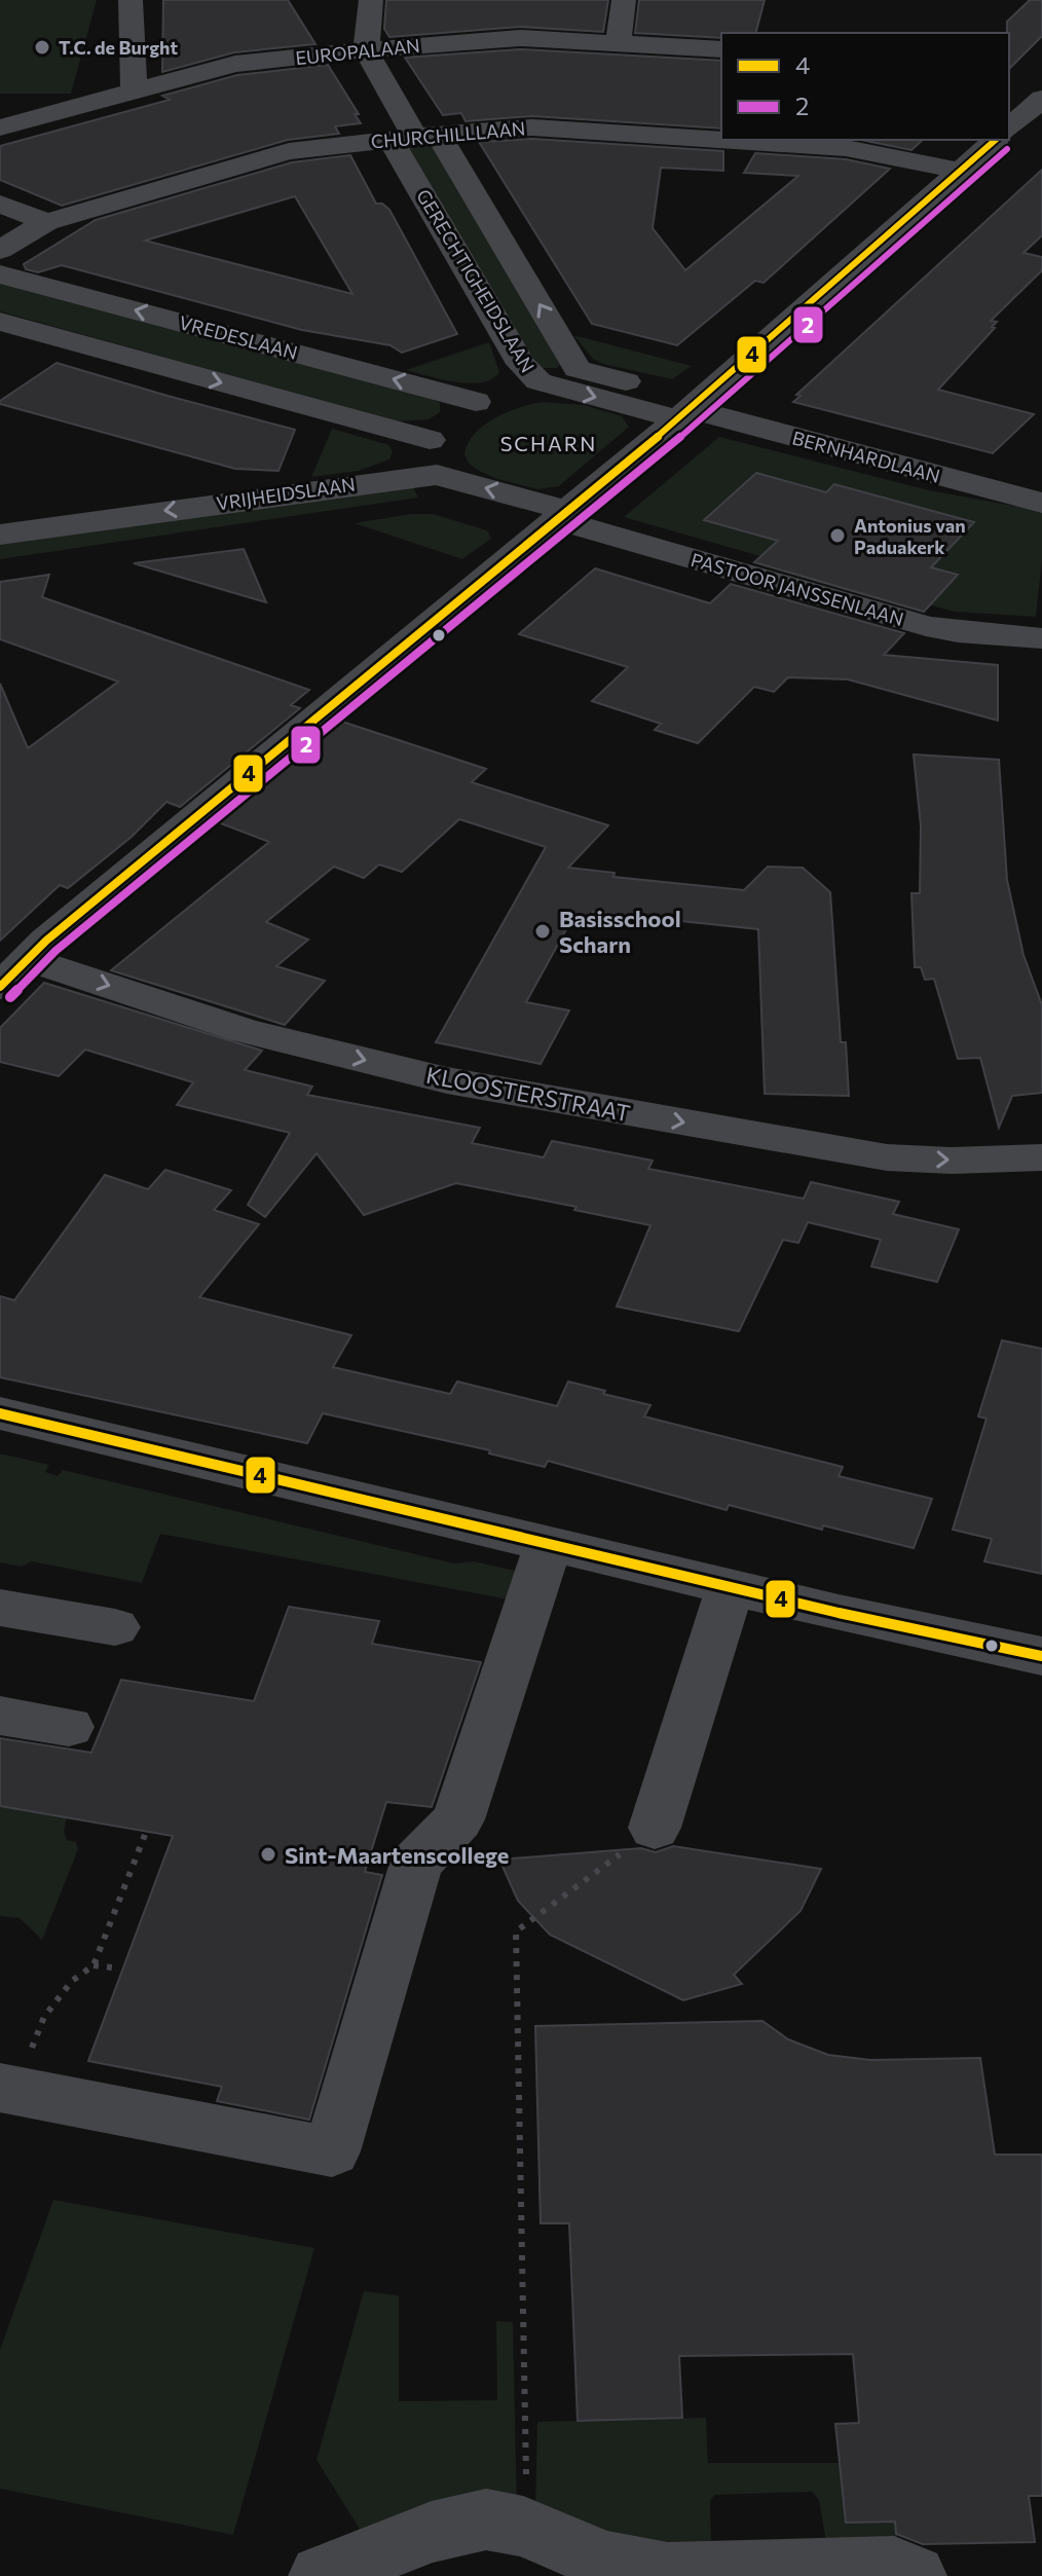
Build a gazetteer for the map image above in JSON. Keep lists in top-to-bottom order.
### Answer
{
  "streets": {
    "street": [
      "EUROPALAAN",
      "CHURCHILLLAAN",
      "GERECHTIGHEIDSLAAN",
      "VREDESLAAN",
      "BERNHARDLAAN",
      "VRIJHEIDSLAAN",
      "PASTOOR JANSSENLAAN",
      "KLOOSTERSTRAAT"
    ]
  },
  "crossings": [
    ["EUROPALAAN", "GERECHTIGHEIDSLAAN"],
    ["CHURCHILLLAAN", "GERECHTIGHEIDSLAAN"],
    ["GERECHTIGHEIDSLAAN", "BERNHARDLAAN"],
    ["VRIJHEIDSLAAN", "PASTOOR JANSSENLAAN"]
  ],
  "one_way": ["KLOOSTERSTRAAT"],
  "districts": ["SCHARN"],
  "places": [
    "T.C. de Burght",
    "Antonius van Paduakerk",
    "Basisschool Scharn",
    "Sint-Maartenscollege"
  ],
  "lines": ["transit line 4", "transit line 2"],
  "legend": ["4", "2"]
}
